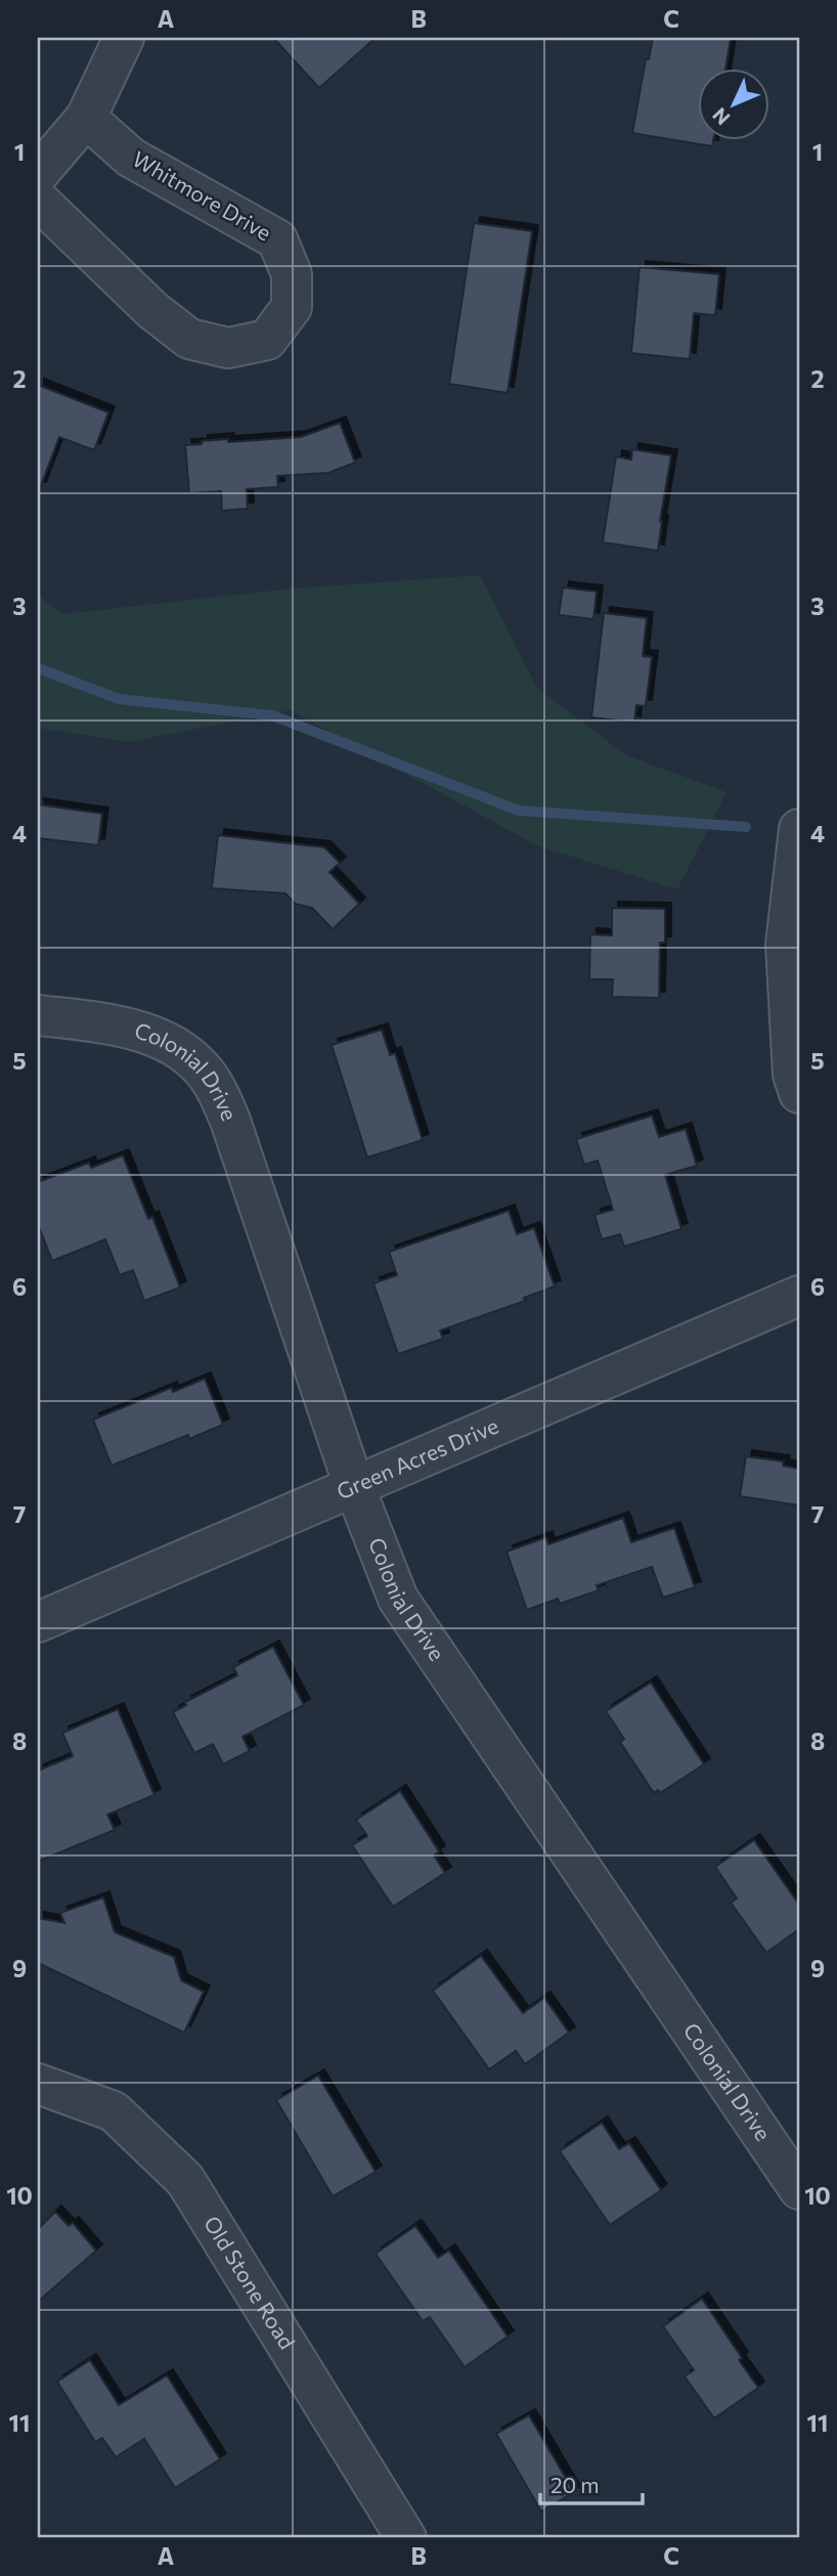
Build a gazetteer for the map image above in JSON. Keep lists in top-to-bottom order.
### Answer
{
  "streets": {
    "street": [
      "Whitmore Drive",
      "Colonial Drive",
      "Green Acres Drive",
      "Old Stone Road"
    ]
  },
  "crossings": [
    ["Colonial Drive", "Green Acres Drive"]
  ],
  "scale_bar": "20 m",
  "north": "bottom left",
  "grid": {
    "columns": ["A", "B", "C"],
    "rows": [
      "1",
      "2",
      "3",
      "4",
      "5",
      "6",
      "7",
      "8",
      "9",
      "10",
      "11"
    ]
  }
}
